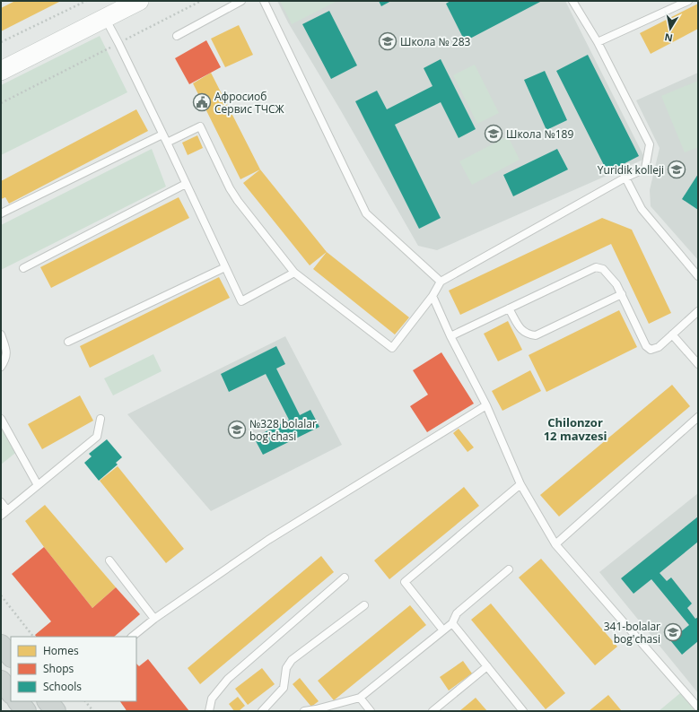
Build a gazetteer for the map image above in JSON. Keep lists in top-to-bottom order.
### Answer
{
  "districts": ["Chilonzor 12 mavzesi"],
  "places": {
    "school or university": [
      "Школа № 283",
      "Школа №189",
      "Yuridik kolleji",
      "№328 bolalar bog'chasi",
      "341-bolalar bog'chasi"
    ],
    "public building": ["Афросиоб Сервис ТЧСЖ"]
  },
  "legend": ["Homes", "Shops", "Schools"],
  "north": "bottom"
}
